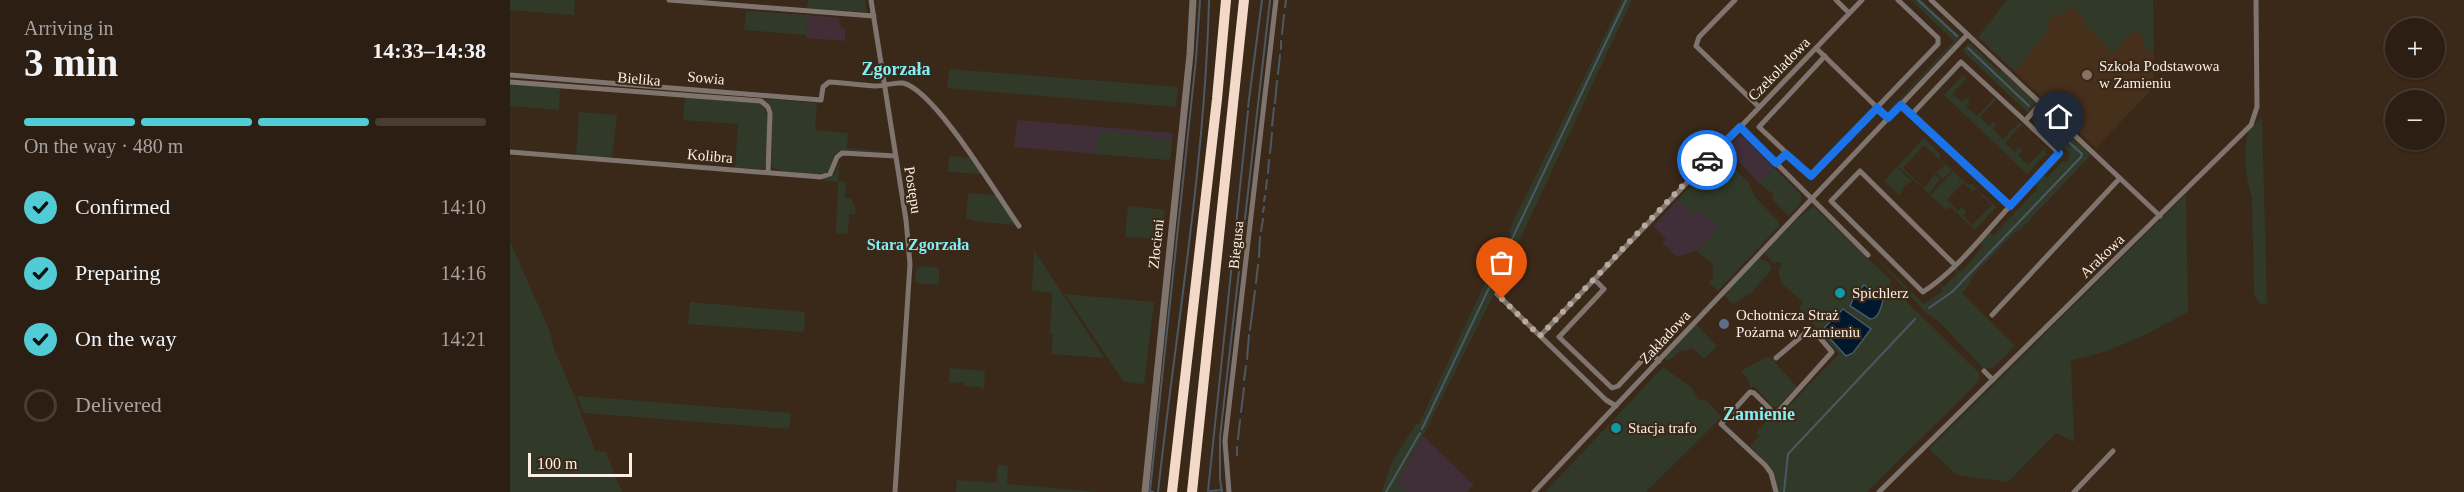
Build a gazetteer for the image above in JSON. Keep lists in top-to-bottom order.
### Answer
{
  "streets": {
    "street": [
      "Czekoladowa",
      "Sowia",
      "Bielika",
      "Kolibra",
      "Postępu",
      "Złocieni",
      "Biegusa",
      "Arakowa",
      "Zakładowa"
    ]
  },
  "crossings": [
    ["Sowia", "Bielika"],
    ["Sowia", "Postępu"],
    ["Bielika", "Kolibra"],
    ["Kolibra", "Postępu"]
  ],
  "districts": ["Zgorzała", "Stara Zgorzała", "Zamienie"],
  "places": [
    "Szkoła Podstawowa w Zamieniu",
    "Spichlerz",
    "Ochotnicza Straż Pożarna w Zamieniu",
    "Stacja trafo"
  ],
  "scale_bar": "100 m",
  "page": {
    "heading": ["3 min", "Arriving in", "14:33–14:38"],
    "map_buttons": ["+", "−"],
    "bar": "On the way · 480 m",
    "list": [
      ["Confirmed", "14:10"],
      ["Preparing", "14:16"],
      ["On the way", "14:21"],
      "Delivered"
    ],
    "scale": "100 m"
  }
}
